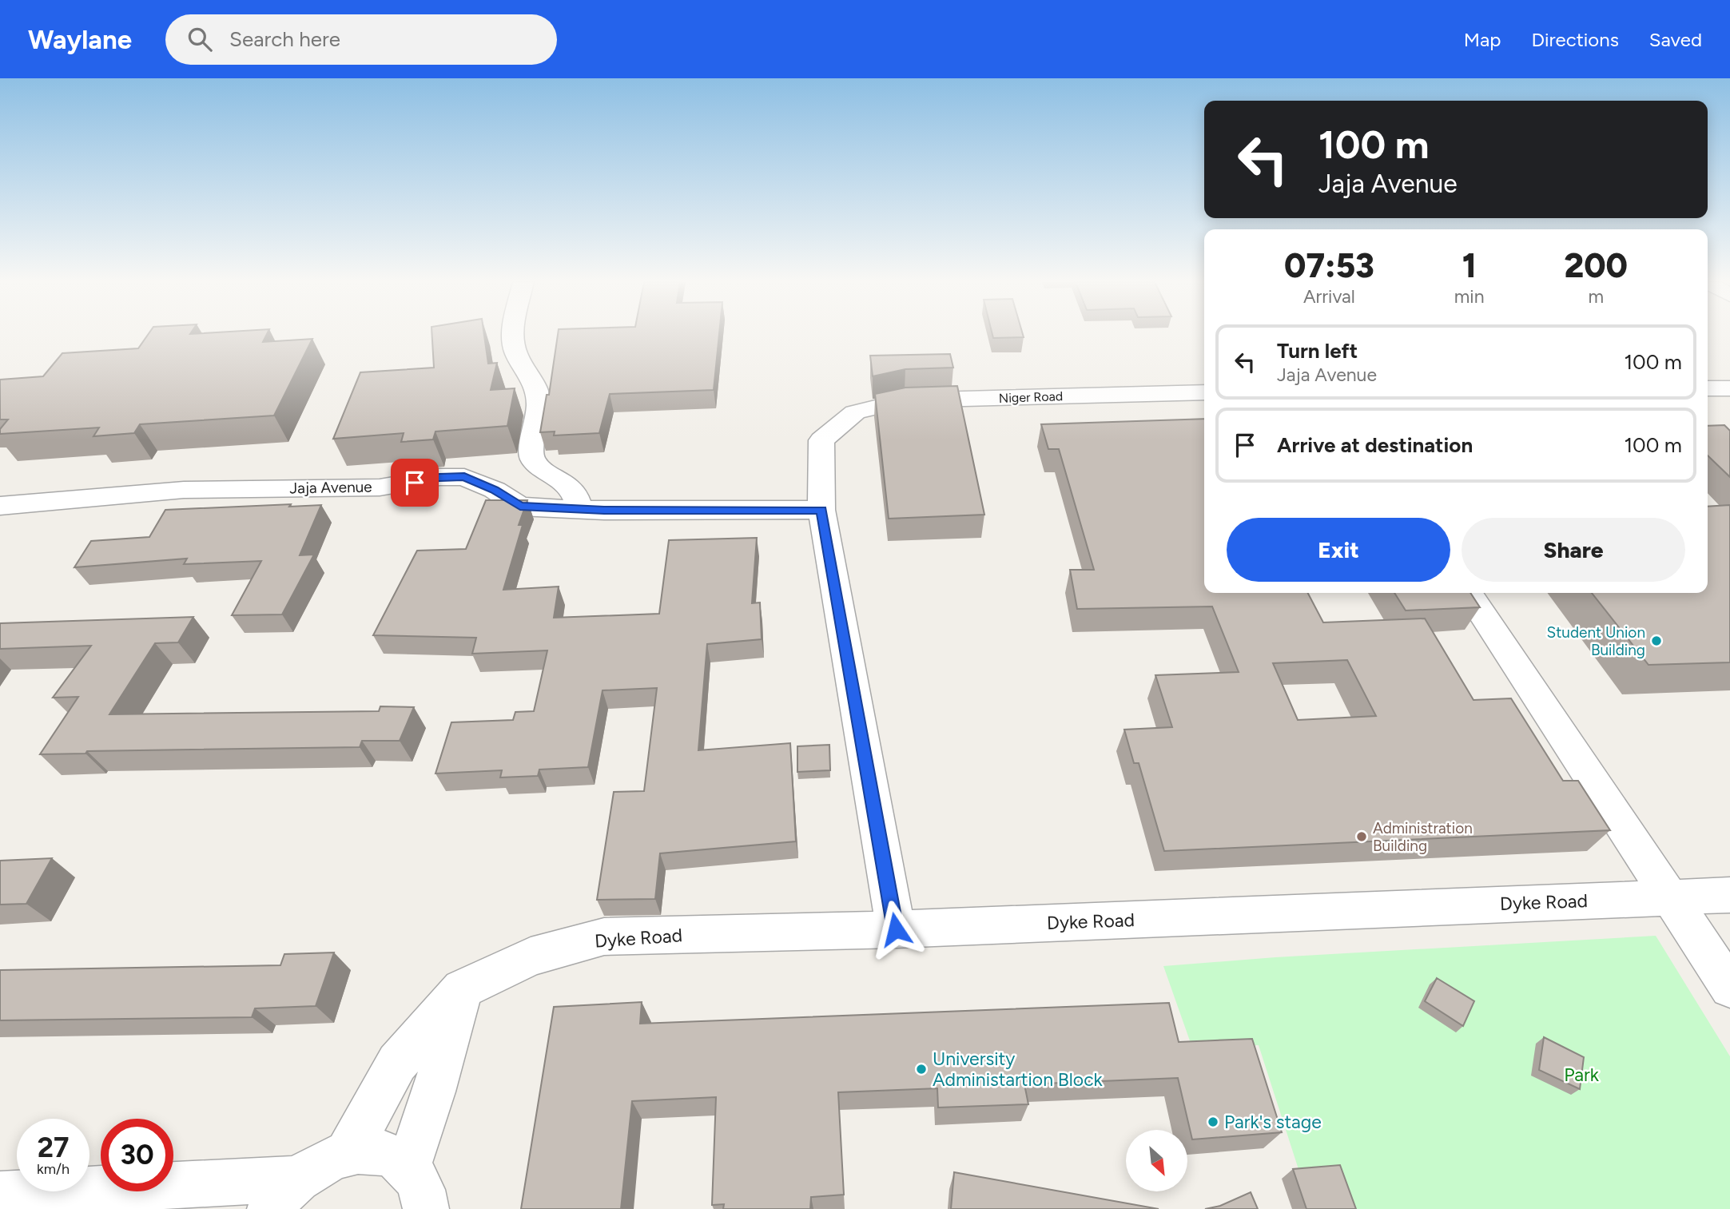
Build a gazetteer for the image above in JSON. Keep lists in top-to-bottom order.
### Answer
{
  "streets": {
    "street": ["Niger Road", "Jaja Avenue", "Dyke Road"]
  },
  "crossings": [
    ["Niger Road", "Jaja Avenue"]
  ],
  "parks": ["Park"],
  "places": [
    "Student Union Building",
    "Administration Building",
    "University Administartion Block",
    "Park's stage"
  ],
  "north": "bottom right",
  "page": {
    "header": "Waylane",
    "search": "Search here",
    "nav": ["Map", "Directions", "Saved"],
    "turn": ["100 m", "Jaja Avenue"],
    "eta": [
      "07:53",
      "Arrival",
      "1",
      "min",
      "200",
      "m"
    ],
    "list": [
      {
        "name": "Turn left",
        "note": "Jaja Avenue",
        "value": "100 m"
      },
      {
        "name": "Arrive at destination",
        "value": "100 m"
      }
    ],
    "buttons": ["Exit", "Share"],
    "speed": "27 km/h",
    "limit": "30"
  }
}
